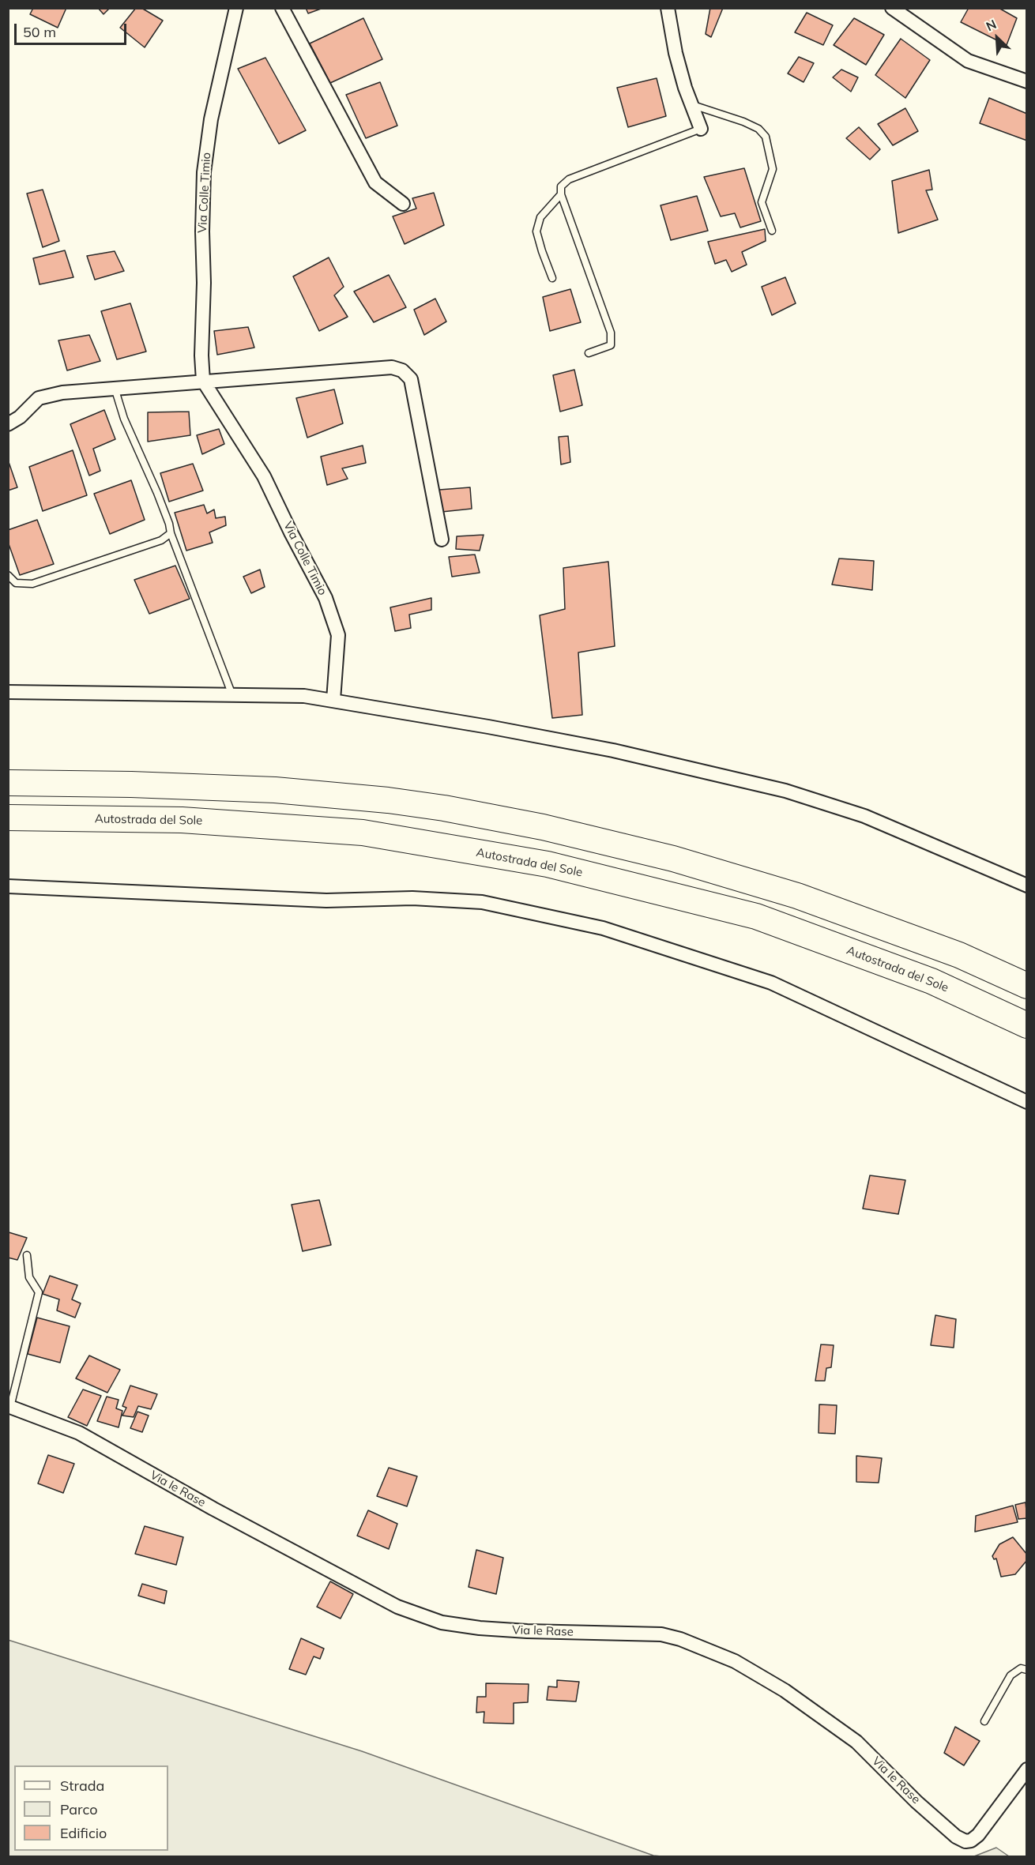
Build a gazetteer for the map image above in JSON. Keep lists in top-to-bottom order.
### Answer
{
  "streets": {
    "highway": ["Autostrada del Sole"],
    "street": ["Via Colle Timio", "Via le Rase"]
  },
  "legend": ["Strada", "Parco", "Edificio"],
  "scale_bar": "50 m",
  "north": "top left"
}
